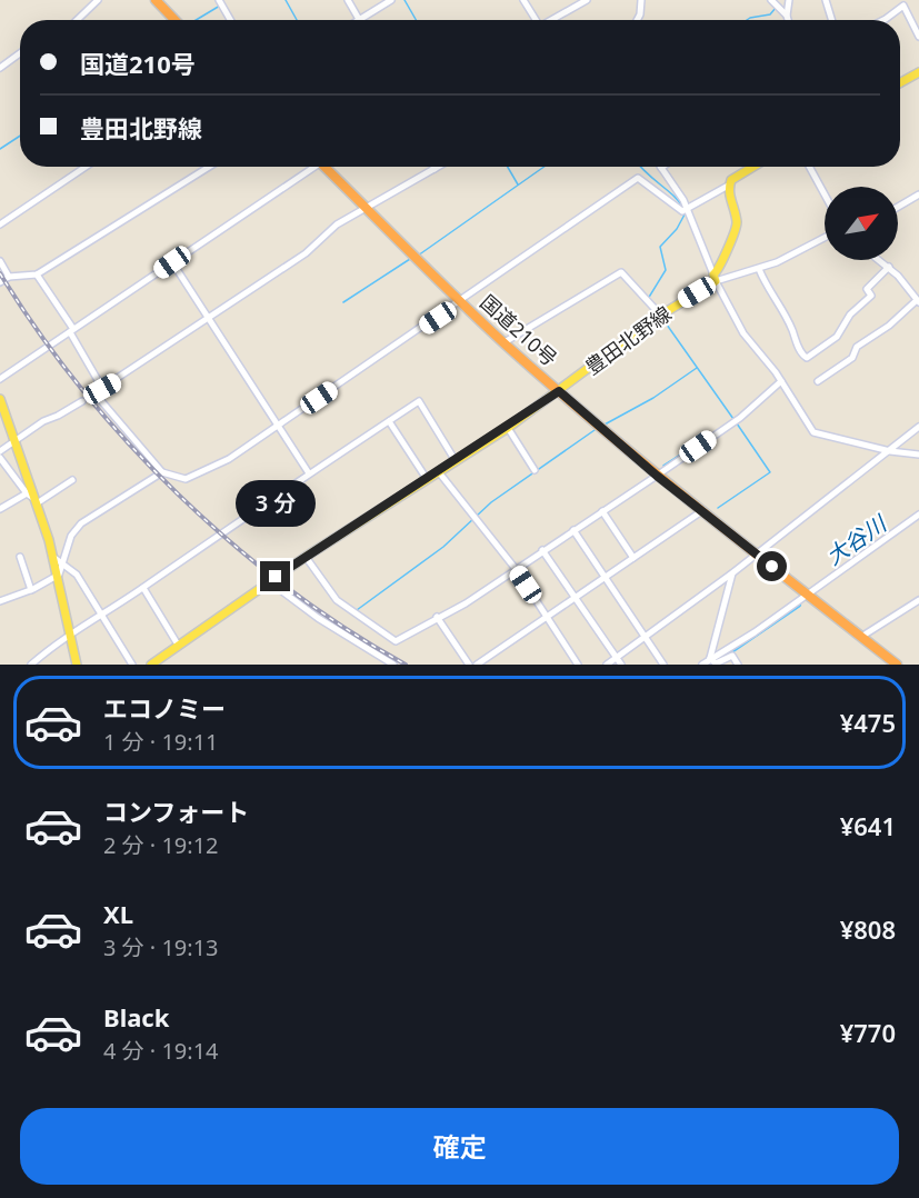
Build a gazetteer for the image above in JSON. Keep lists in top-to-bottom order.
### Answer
{
  "streets": {
    "highway": ["国道210号"],
    "main road": ["豊田北野線"]
  },
  "crossings": [
    ["国道210号", "豊田北野線"]
  ],
  "water": ["大谷川"],
  "north": "top right",
  "page": {
    "banner": ["国道210号", "豊田北野線"],
    "bubble": "3 分",
    "list": [
      {
        "name": "エコノミー",
        "note": "1 分 · 19:11",
        "value": "¥475"
      },
      {
        "name": "コンフォート",
        "note": "2 分 · 19:12",
        "value": "¥641"
      },
      {
        "name": "XL",
        "note": "3 分 · 19:13",
        "value": "¥808"
      },
      {
        "name": "Black",
        "note": "4 分 · 19:14",
        "value": "¥770"
      }
    ],
    "buttons": "確定"
  }
}
